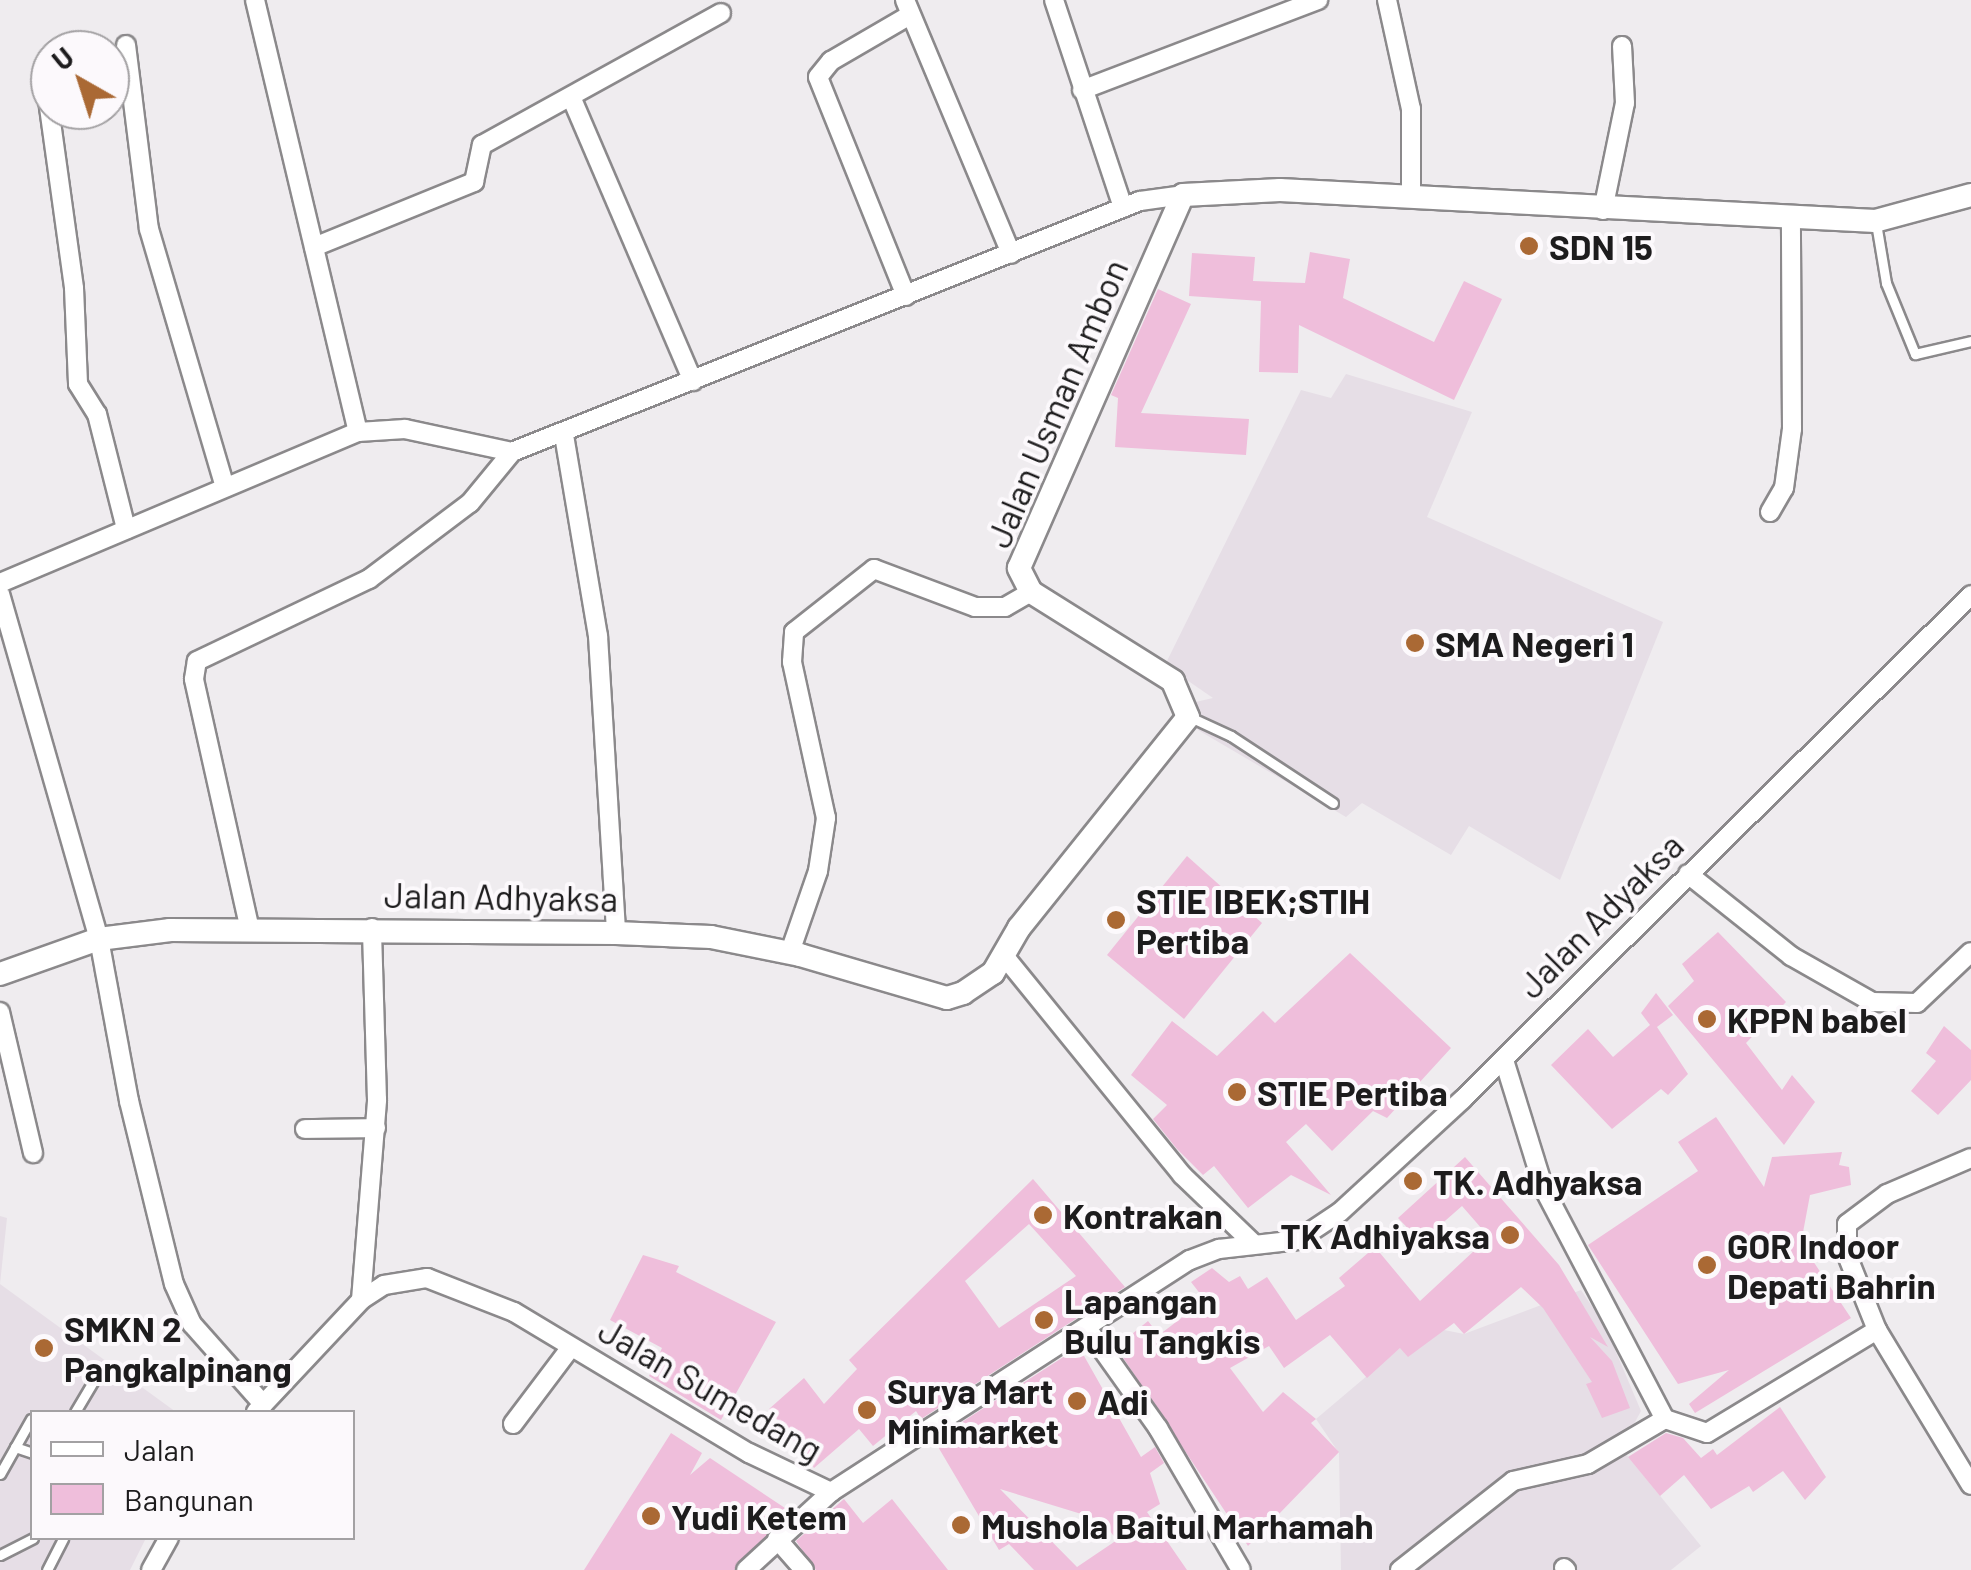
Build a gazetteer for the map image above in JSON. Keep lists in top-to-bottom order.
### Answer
{
  "streets": {
    "street": [
      "Jalan Usman Ambon",
      "Jalan Adhyaksa",
      "Jalan Adyaksa",
      "Jalan Sumedang"
    ]
  },
  "crossings": [
    ["Jalan Adyaksa", "Jalan Sumedang"]
  ],
  "places": [
    "SDN 15",
    "SMA Negeri 1",
    "STIE IBEK;STIH Pertiba",
    "KPPN babel",
    "STIE Pertiba",
    "TK. Adhyaksa",
    "Kontrakan",
    "TK Adhiyaksa",
    "GOR Indoor Depati Bahrin",
    "Lapangan Bulu Tangkis",
    "SMKN 2 Pangkalpinang",
    "Adi",
    "Surya Mart Minimarket",
    "Yudi Ketem",
    "Mushola Baitul Marhamah"
  ],
  "legend": ["Jalan", "Bangunan"],
  "north": "top left"
}
